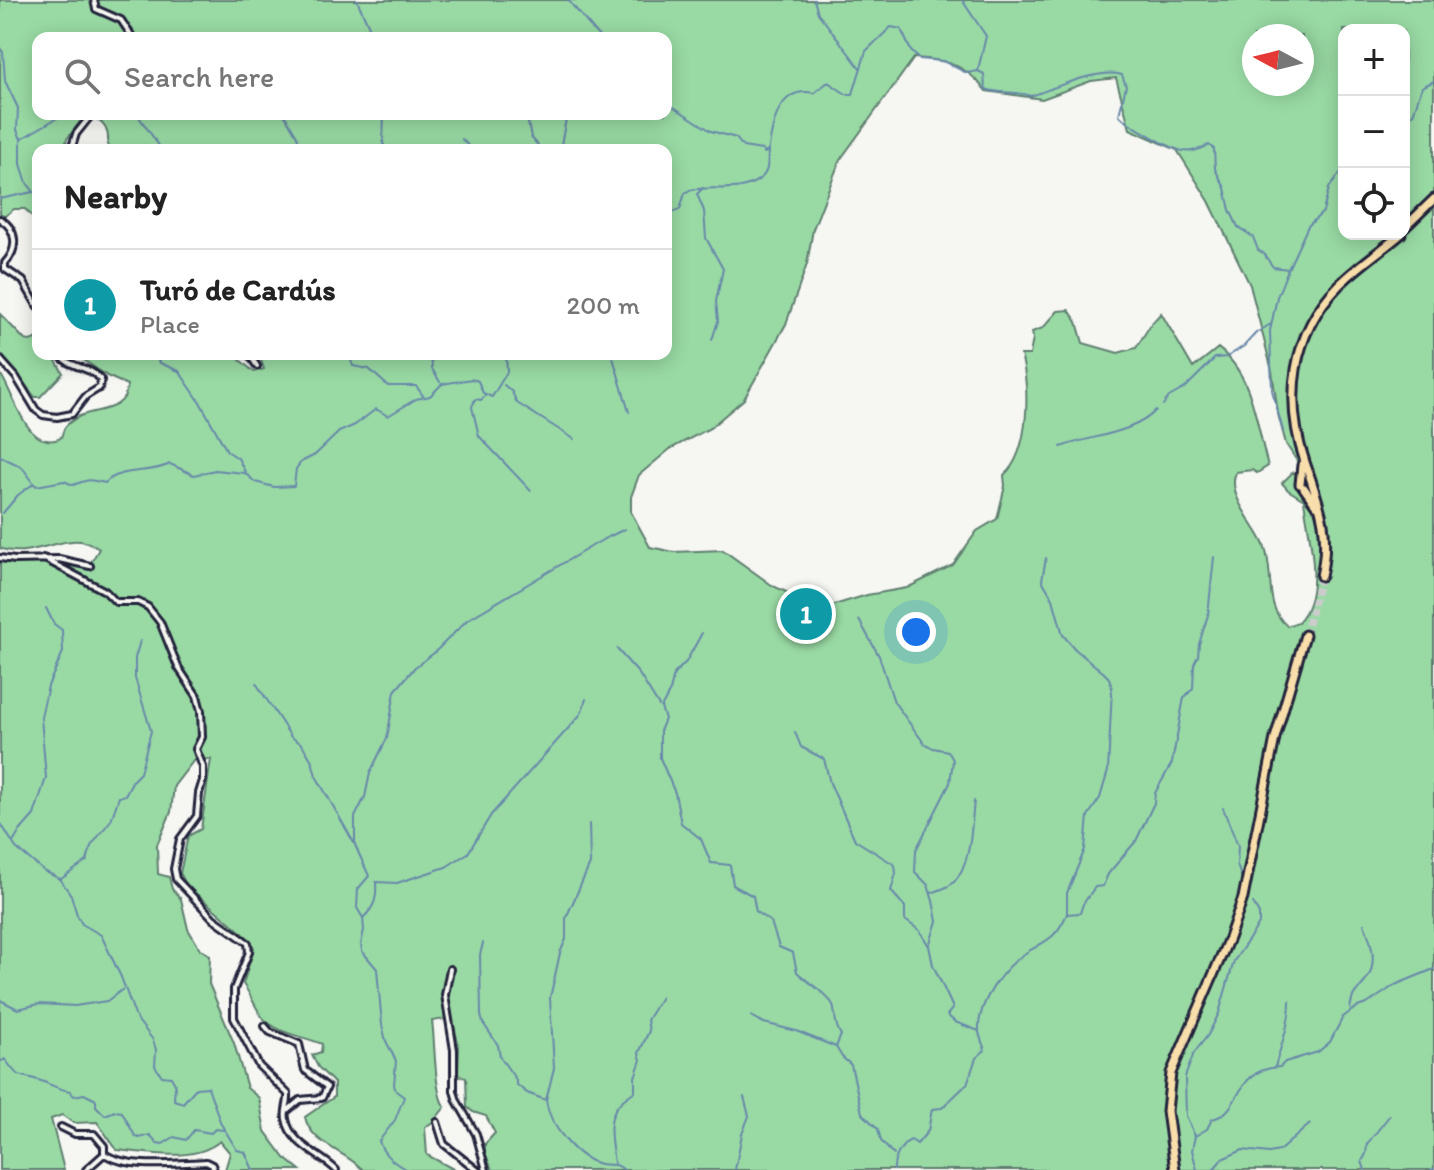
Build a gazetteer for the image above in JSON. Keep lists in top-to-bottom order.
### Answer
{
  "north": "left",
  "page": {
    "map_buttons": ["+", "−"],
    "search": "Search here",
    "heading": "Nearby",
    "list": [
      {
        "mark": "1",
        "name": "Turó de Cardús",
        "note": "Place",
        "value": "200 m"
      }
    ],
    "pins": "1"
  }
}
